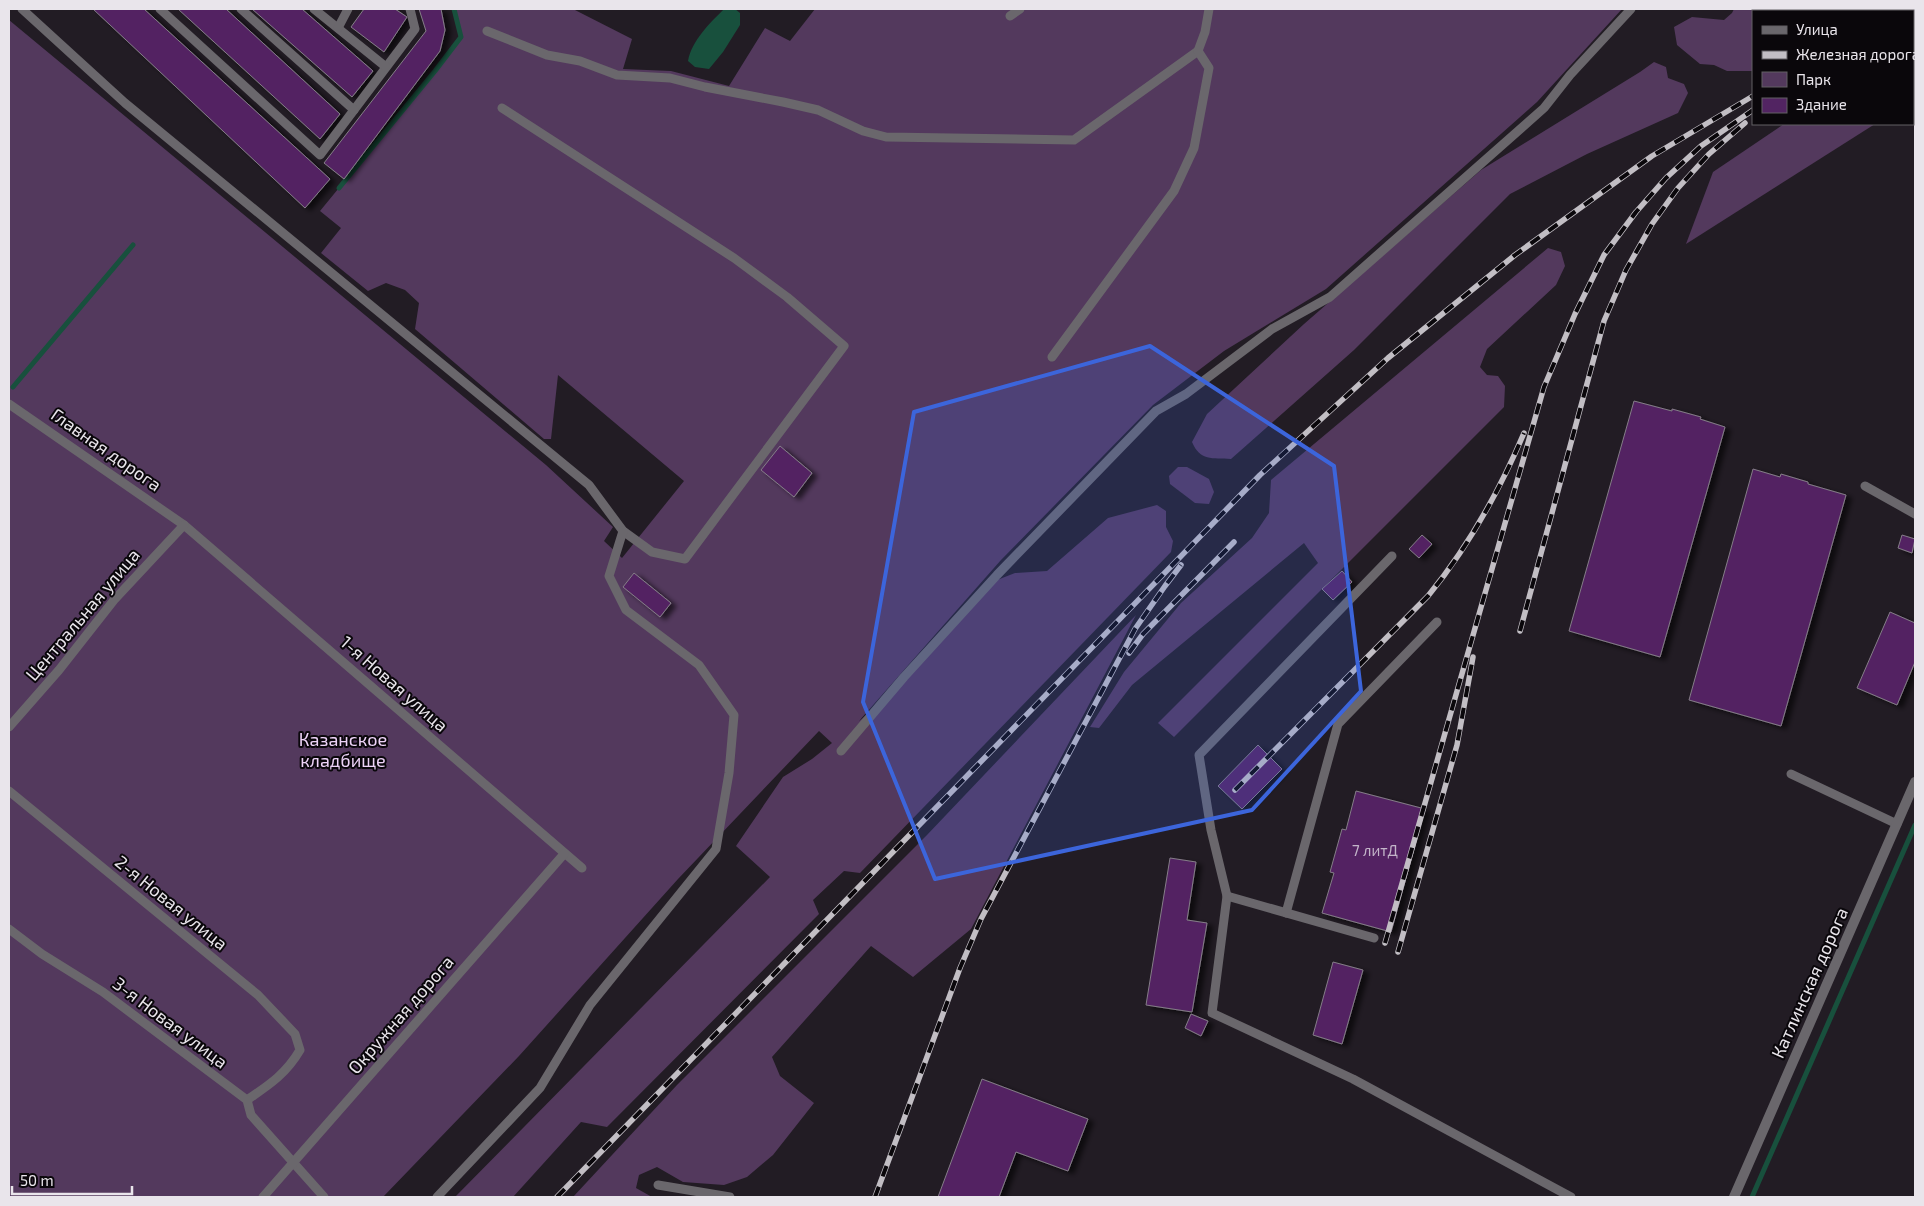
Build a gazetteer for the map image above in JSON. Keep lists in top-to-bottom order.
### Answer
{
  "streets": {
    "street": ["Катлинская дорога"],
    "lane": [
      "Главная дорога",
      "Центральная улица",
      "1-я Новая улица",
      "2-я Новая улица",
      "Окружная дорога",
      "3-я Новая улица"
    ]
  },
  "crossings": [
    ["Главная дорога", "Центральная улица"],
    ["Главная дорога", "1-я Новая улица"],
    ["Центральная улица", "1-я Новая улица"],
    ["1-я Новая улица", "Окружная дорога"],
    ["2-я Новая улица", "3-я Новая улица"],
    ["Окружная дорога", "3-я Новая улица"]
  ],
  "parks": ["Казанское кладбище"],
  "house_numbers": ["7 литД"],
  "legend": [
    "Улица",
    "Железная дорога",
    "Парк",
    "Здание"
  ],
  "scale_bar": "50 m"
}
